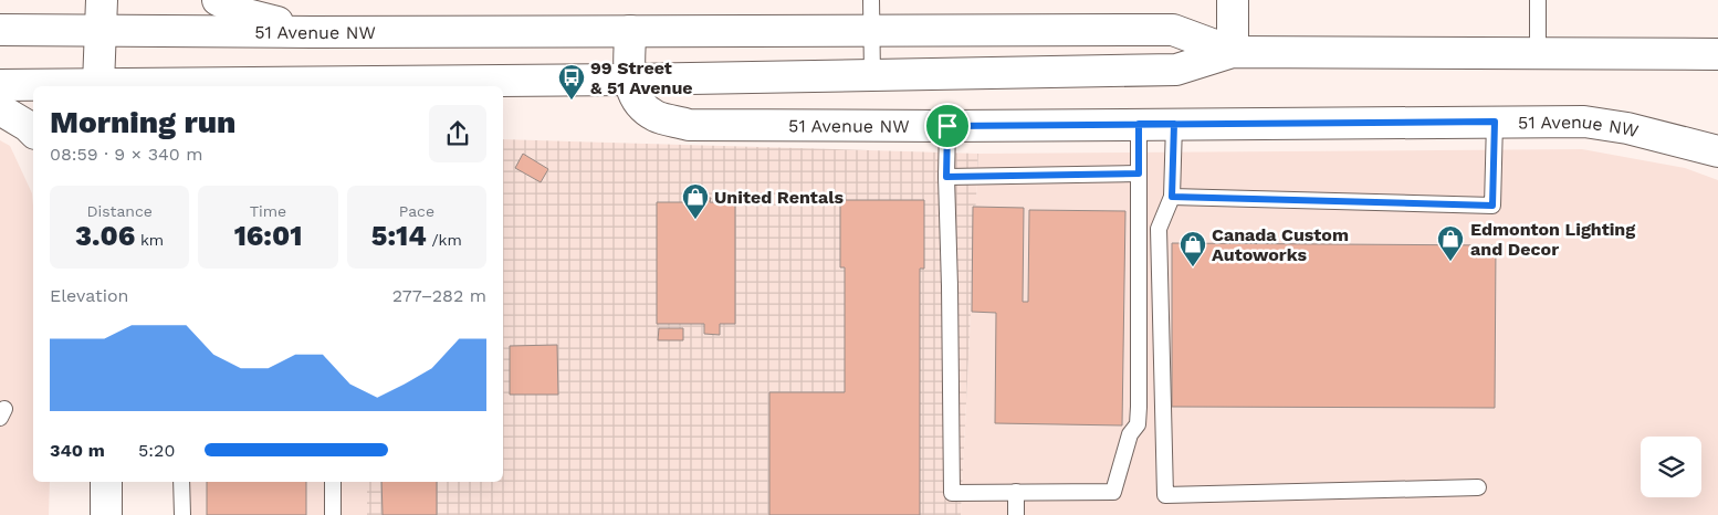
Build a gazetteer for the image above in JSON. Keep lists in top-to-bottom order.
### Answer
{
  "streets": {
    "main road": ["51 Avenue NW"]
  },
  "places": {
    "bus stop": ["99 Street & 51 Avenue"],
    "shop": ["United Rentals", "Edmonton Lighting and Decor", "Canada Custom Autoworks"]
  },
  "page": {
    "heading": ["Morning run", "08:59 · 9 × 340 m"],
    "stats": [
      ["Distance", "3.06 km"],
      ["Time", "16:01"],
      ["Pace", "5:14 /km"]
    ],
    "chart": ["Elevation", "277–282 m"],
    "list": [
      {
        "name": "340 m",
        "note": "5:20"
      }
    ]
  }
}
